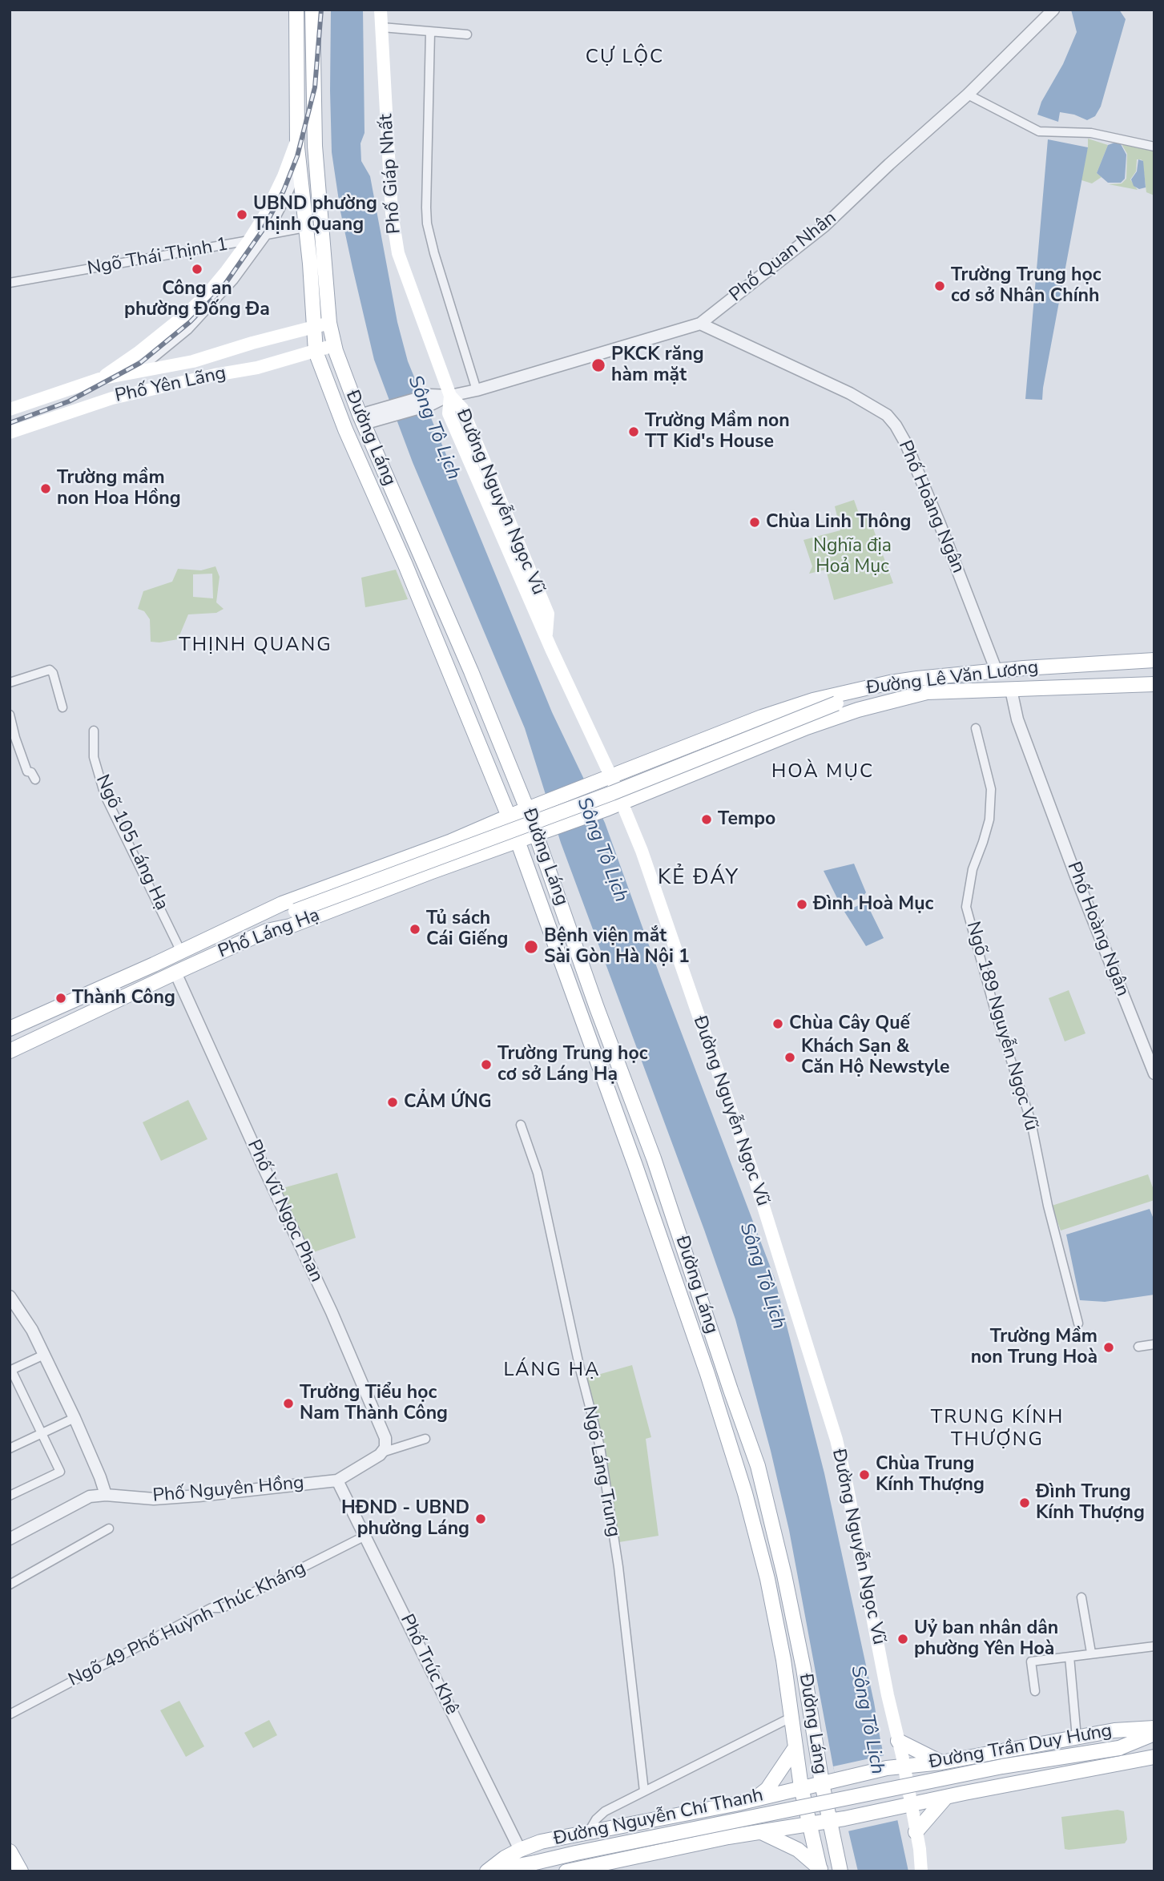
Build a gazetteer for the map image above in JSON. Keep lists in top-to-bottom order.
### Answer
{
  "streets": {
    "main road": [
      "Phố Giáp Nhất",
      "Phố Yên Lãng",
      "Đường Láng",
      "Đường Nguyễn Ngọc Vũ",
      "Đường Lê Văn Lương",
      "Phố Láng Hạ",
      "Đường Trần Duy Hưng",
      "Đường Nguyễn Chí Thanh"
    ],
    "street": [
      "Ngõ Thái Thịnh 1",
      "Phố Quan Nhân",
      "Phố Hoàng Ngân",
      "Ngõ 105 Láng Hạ",
      "Ngõ 189 Nguyễn Ngọc Vũ",
      "Phố Vũ Ngọc Phan",
      "Ngõ Láng Trung",
      "Phố Nguyên Hồng",
      "Ngõ 49 Phố Huỳnh Thúc Kháng",
      "Phố Trúc Khê"
    ]
  },
  "crossings": [
    ["Phố Giáp Nhất", "Phố Quan Nhân"],
    ["Phố Giáp Nhất", "Đường Nguyễn Ngọc Vũ"],
    ["Ngõ Thái Thịnh 1", "Đường Láng"],
    ["Phố Quan Nhân", "Đường Láng"],
    ["Phố Quan Nhân", "Đường Nguyễn Ngọc Vũ"],
    ["Phố Quan Nhân", "Phố Hoàng Ngân"],
    ["Phố Yên Lãng", "Đường Láng"],
    ["Đường Láng", "Đường Lê Văn Lương"],
    ["Đường Láng", "Phố Láng Hạ"],
    ["Đường Láng", "Đường Nguyễn Chí Thanh"],
    ["Đường Nguyễn Ngọc Vũ", "Đường Lê Văn Lương"],
    ["Đường Nguyễn Ngọc Vũ", "Đường Trần Duy Hưng"],
    ["Phố Hoàng Ngân", "Đường Lê Văn Lương"],
    ["Đường Lê Văn Lương", "Phố Láng Hạ"],
    ["Ngõ 105 Láng Hạ", "Phố Láng Hạ"],
    ["Phố Láng Hạ", "Phố Vũ Ngọc Phan"],
    ["Phố Vũ Ngọc Phan", "Phố Nguyên Hồng"],
    ["Phố Nguyên Hồng", "Phố Trúc Khê"],
    ["Ngõ 49 Phố Huỳnh Thúc Kháng", "Phố Trúc Khê"],
    ["Phố Trúc Khê", "Đường Nguyễn Chí Thanh"],
    ["Đường Trần Duy Hưng", "Đường Nguyễn Chí Thanh"]
  ],
  "districts": [
    "CỰ LỘC",
    "THỊNH QUANG",
    "HOÀ MỤC",
    "KẺ ĐÁY",
    "LÁNG HẠ",
    "TRUNG KÍNH THƯỢNG"
  ],
  "water": ["Sông Tô Lịch"],
  "parks": ["Nghĩa địa Hoả Mục"],
  "places": [
    "UBND phường Thịnh Quang",
    "Công an phường Đống Đa",
    "Trường Trung học cơ sở Nhân Chính",
    "PKCK răng hàm mặt",
    "Trường Mầm non TT Kid's House",
    "Trường mầm non Hoa Hồng",
    "Chùa Linh Thông",
    "Tempo",
    "Đình Hoà Mục",
    "Tủ sách Cái Giếng",
    "Bệnh viện mắt Sài Gòn Hà Nội 1",
    "Thành Công",
    "Chùa Cây Quế",
    "Khách Sạn & Căn Hộ Newstyle",
    "Trường Trung học cơ sở Láng Hạ",
    "CẢM ỨNG",
    "Trường Mầm non Trung Hoà",
    "Trường Tiểu học Nam Thành Công",
    "Chùa Trung Kính Thượng",
    "Đình Trung Kính Thượng",
    "HĐND - UBND phường Láng",
    "Uỷ ban nhân dân phường Yên Hoà"
  ]
}
